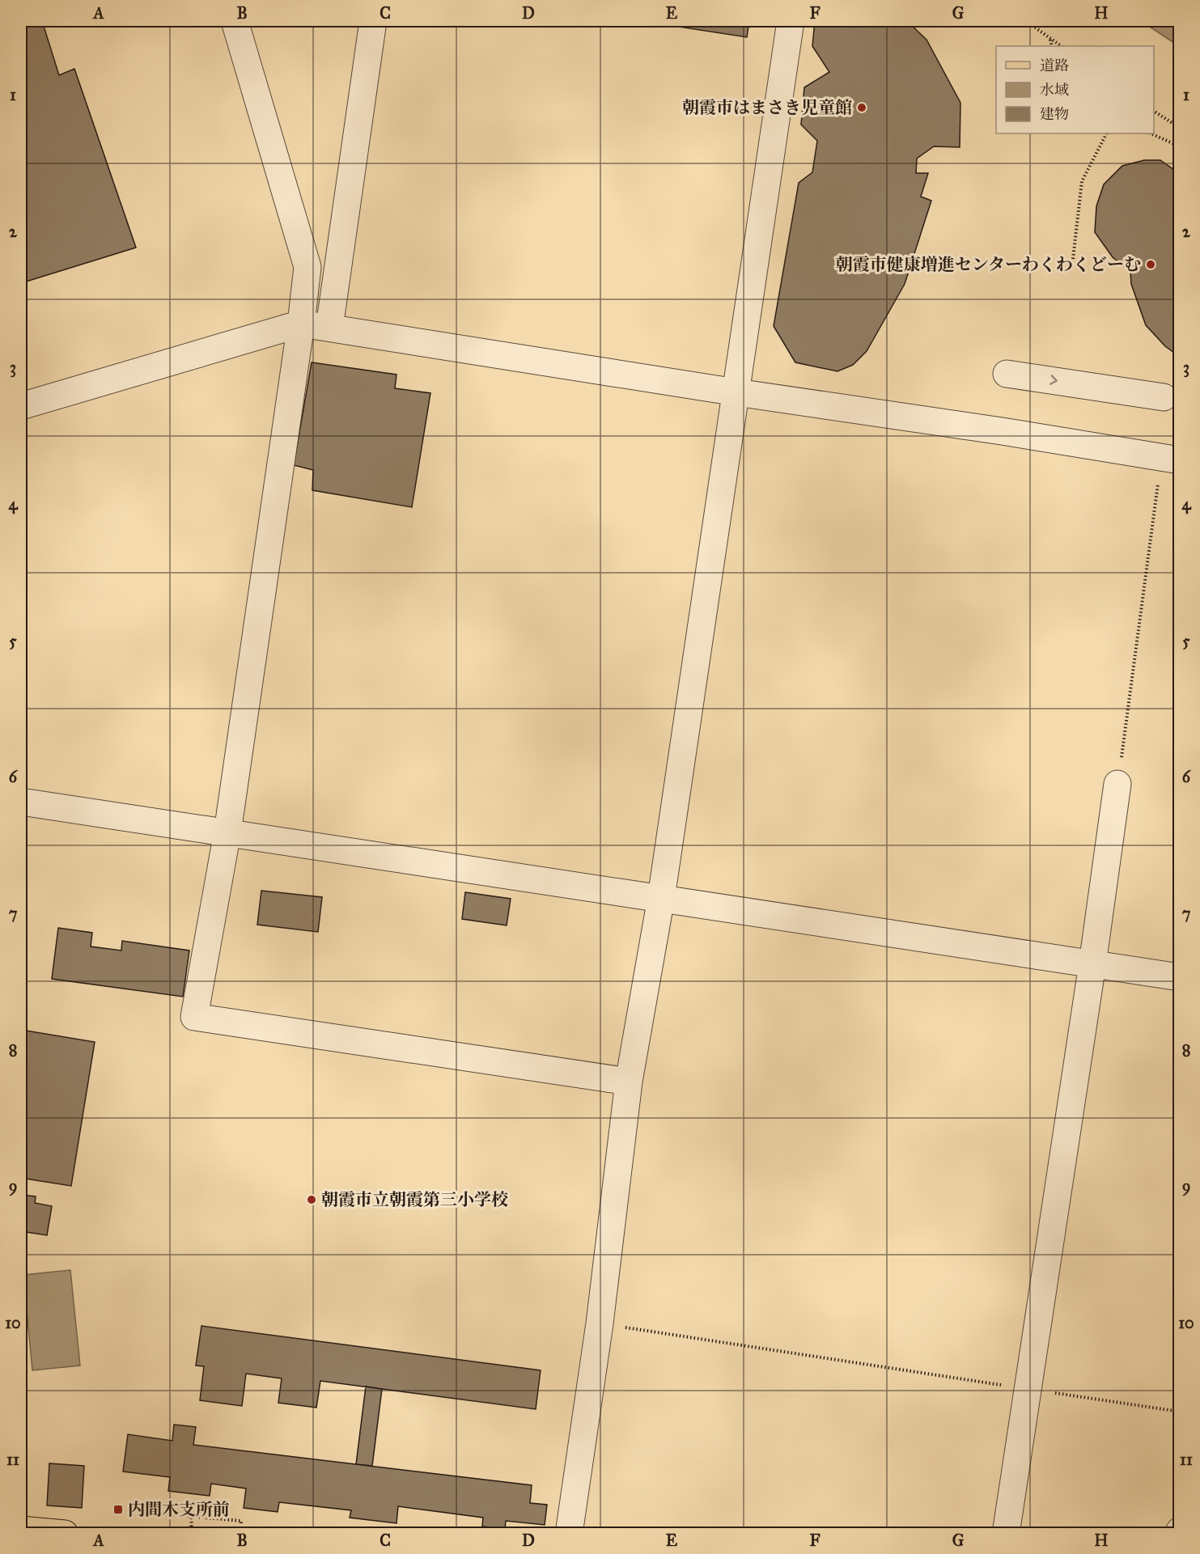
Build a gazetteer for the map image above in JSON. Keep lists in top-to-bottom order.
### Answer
{
  "places": {
    "other": ["朝霞市はまさき児童館", "朝霞市健康増進センターわくわくどーむ", "朝霞市立朝霞第三小学校"],
    "transit": ["内間木支所前"]
  },
  "legend": ["道路", "水域", "建物"],
  "grid": {
    "columns": [
      "A",
      "B",
      "C",
      "D",
      "E",
      "F",
      "G",
      "H"
    ],
    "rows": [
      "1",
      "2",
      "3",
      "4",
      "5",
      "6",
      "7",
      "8",
      "9",
      "10",
      "11"
    ]
  }
}
